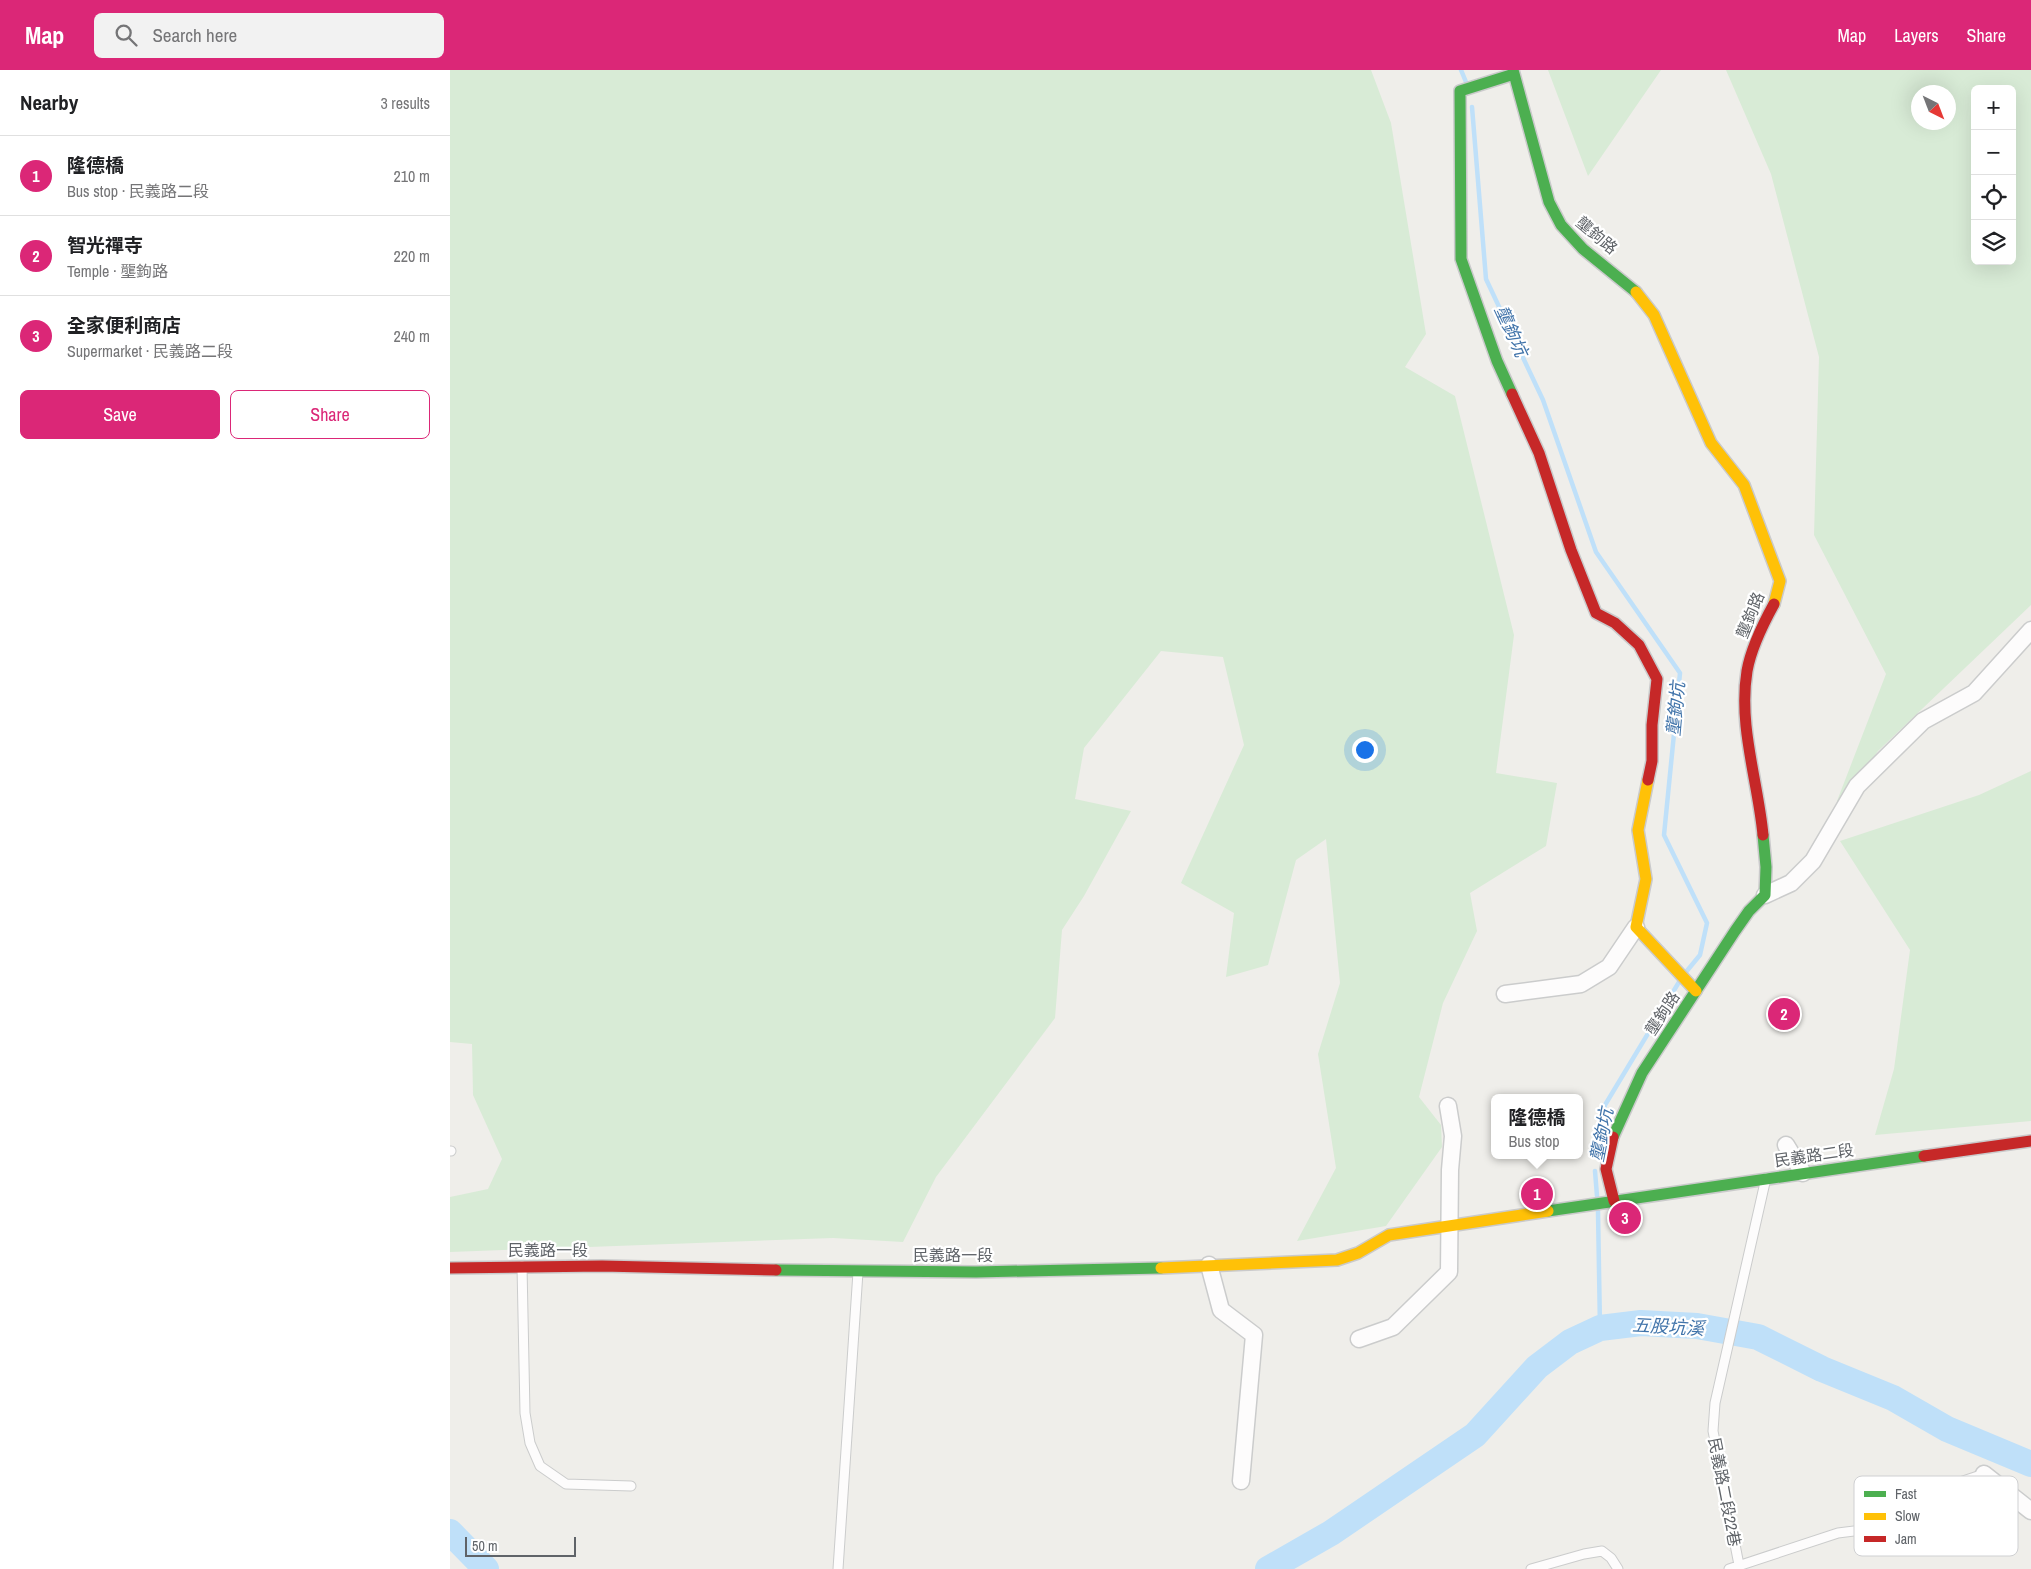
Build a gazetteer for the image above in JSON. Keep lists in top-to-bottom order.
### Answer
{
  "streets": {
    "street": ["壟鉤路", "民義路二段", "民義路一段"],
    "lane": ["民義路二段22巷"]
  },
  "crossings": [
    ["壟鉤路", "民義路二段"],
    ["民義路二段", "民義路一段"],
    ["民義路二段", "民義路二段22巷"]
  ],
  "water": ["壟鉤坑", "五股坑溪"],
  "legend": ["Fast", "Slow", "Jam"],
  "scale_bar": "50 m",
  "north": "bottom right",
  "page": {
    "header": "Map",
    "search": "Search here",
    "nav": ["Map", "Layers", "Share"],
    "heading": ["Nearby", "3 results"],
    "map_buttons": ["+", "−"],
    "list": [
      {
        "mark": "1",
        "name": "隆德橋",
        "note": "Bus stop · 民義路二段",
        "value": "210 m"
      },
      {
        "mark": "2",
        "name": "智光禪寺",
        "note": "Temple · 壟鉤路",
        "value": "220 m"
      },
      {
        "mark": "3",
        "name": "全家便利商店",
        "note": "Supermarket · 民義路二段",
        "value": "240 m"
      }
    ],
    "buttons": ["Save", "Share"],
    "pins": ["2", "1", "3"],
    "popup": ["隆德橋", "Bus stop"],
    "scale": "50 m"
  }
}
